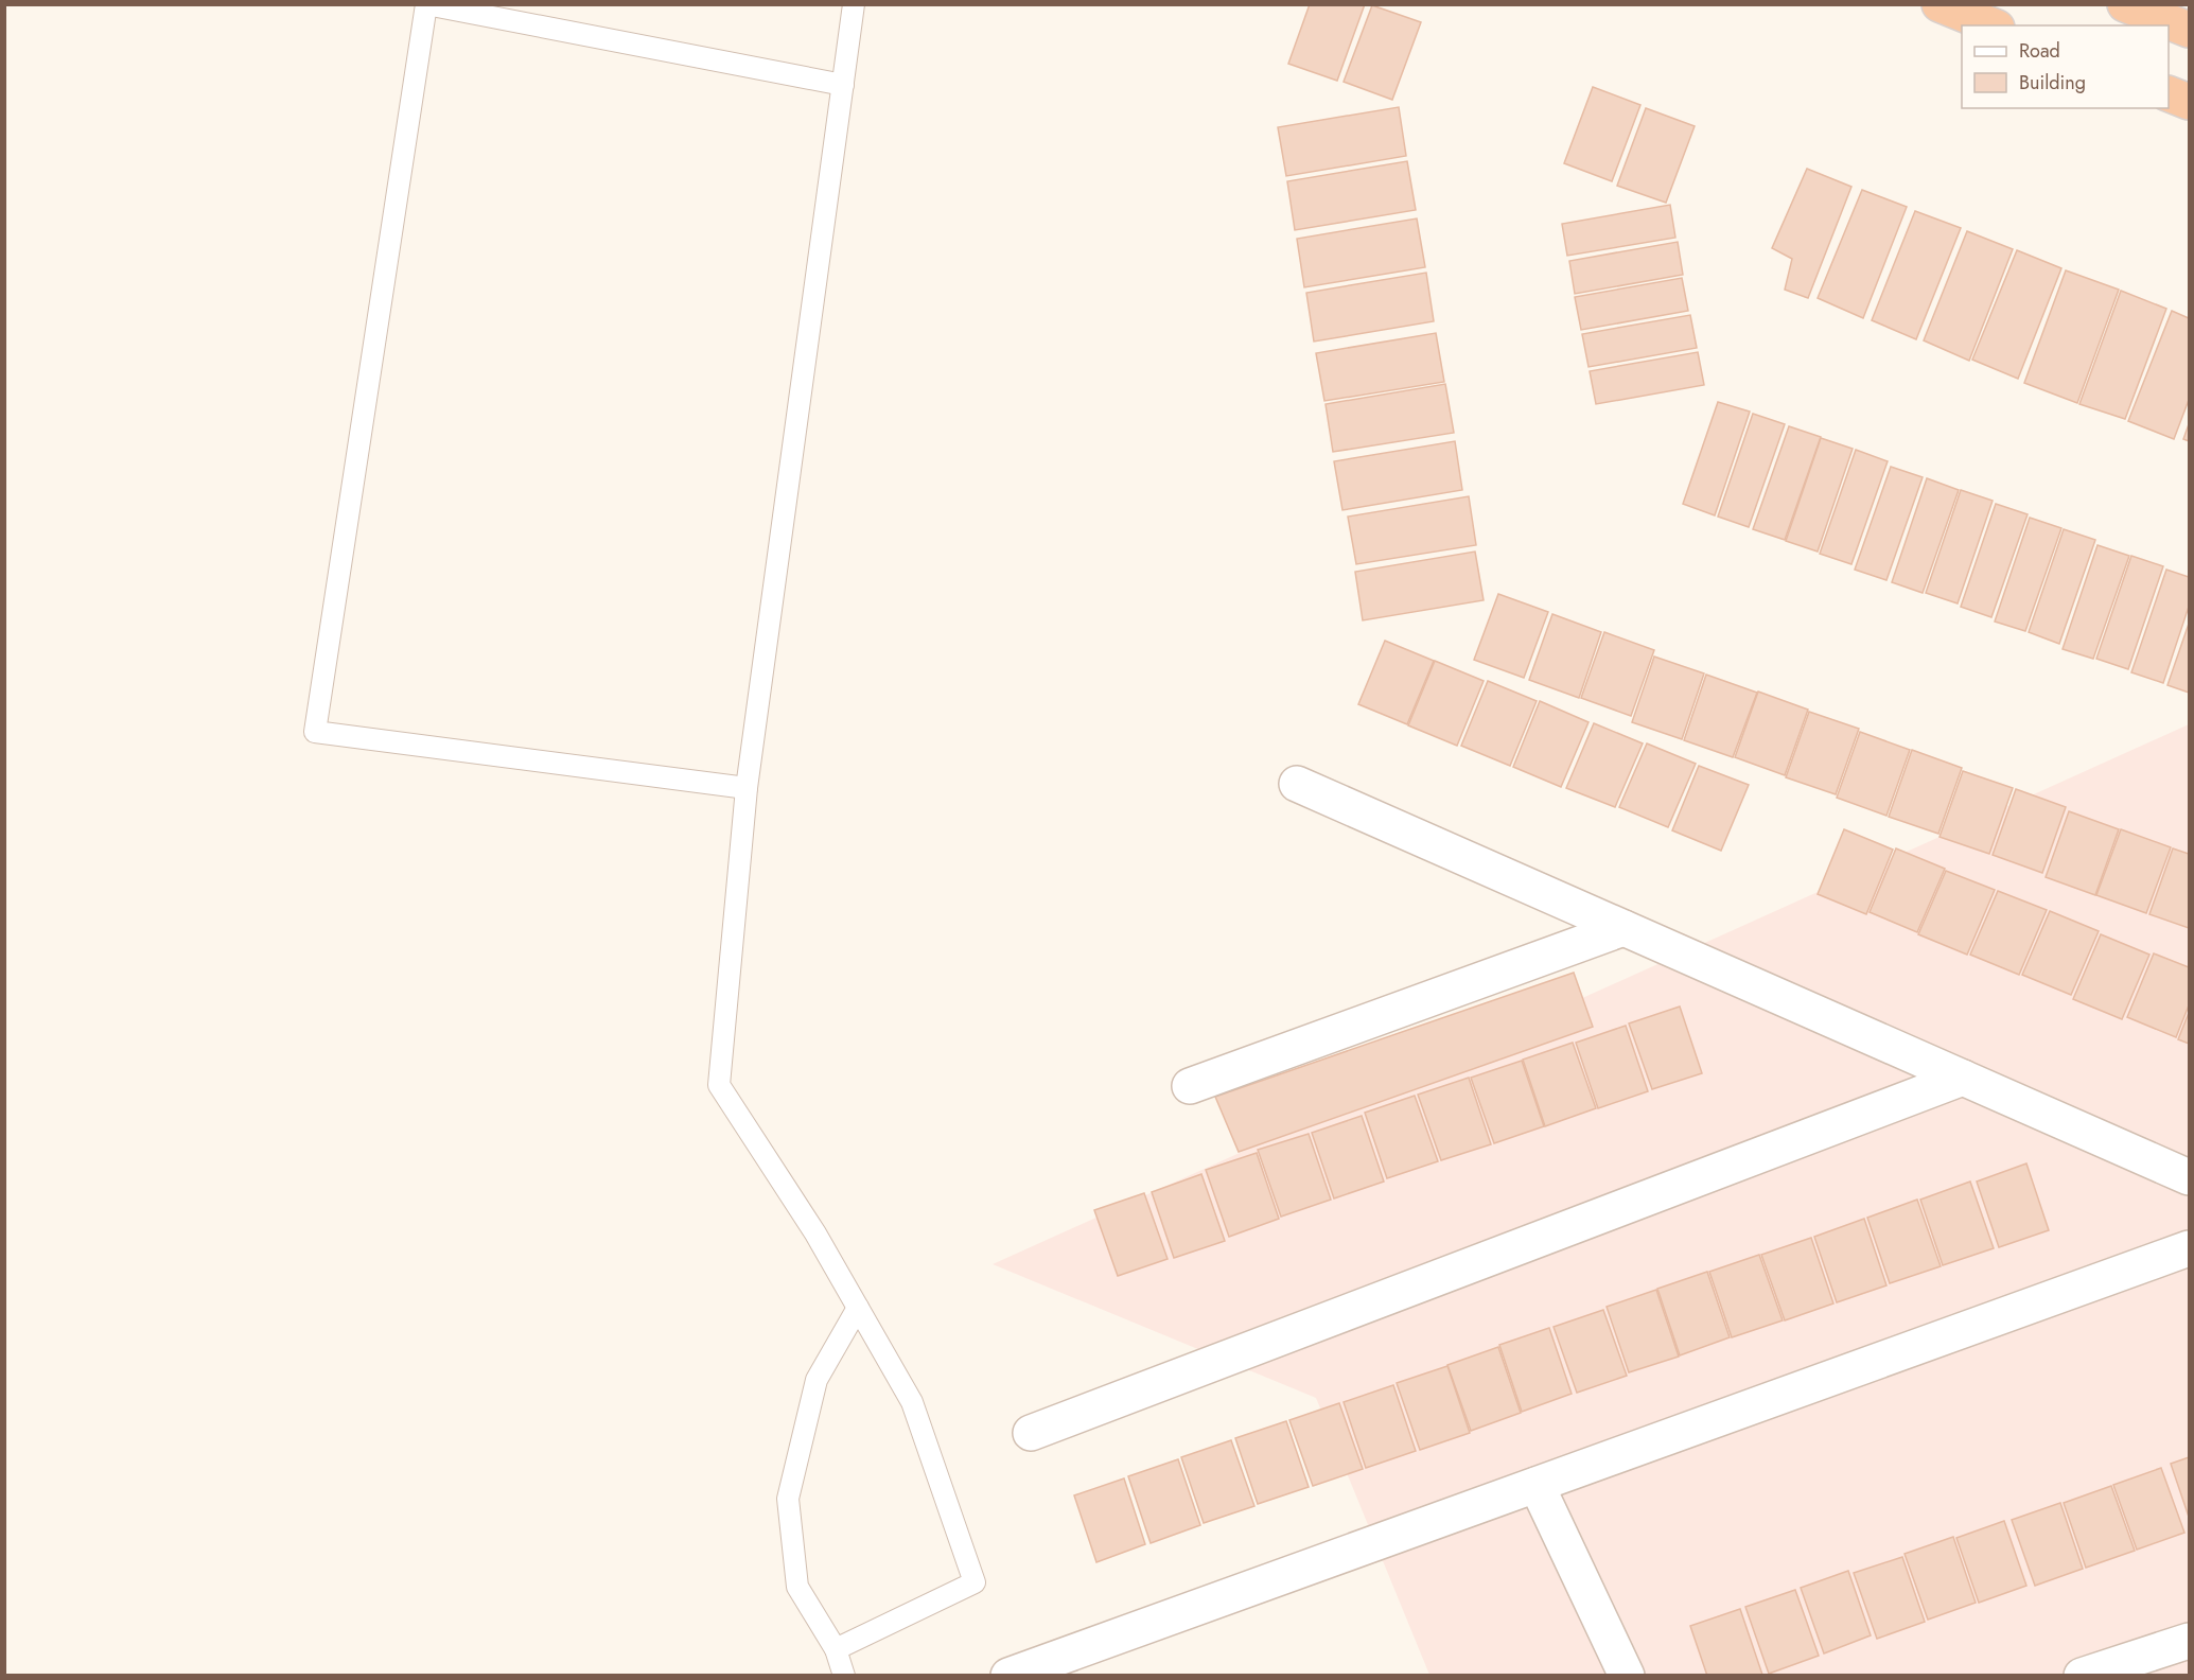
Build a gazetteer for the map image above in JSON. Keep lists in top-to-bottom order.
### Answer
{
  "legend": ["Road", "Building"]
}
